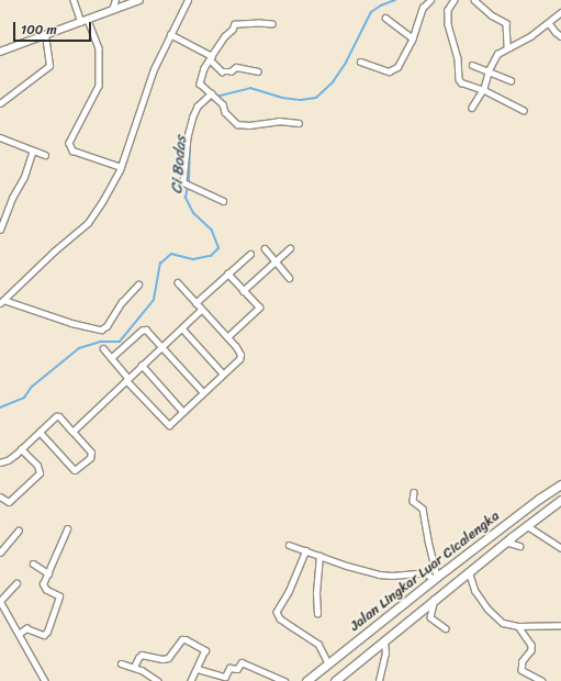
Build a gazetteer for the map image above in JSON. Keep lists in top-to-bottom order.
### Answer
{
  "streets": {
    "highway": ["Jalan Lingkar Luar Cicalengka"]
  },
  "water": ["Ci Bodas"],
  "scale_bar": "100 m"
}
